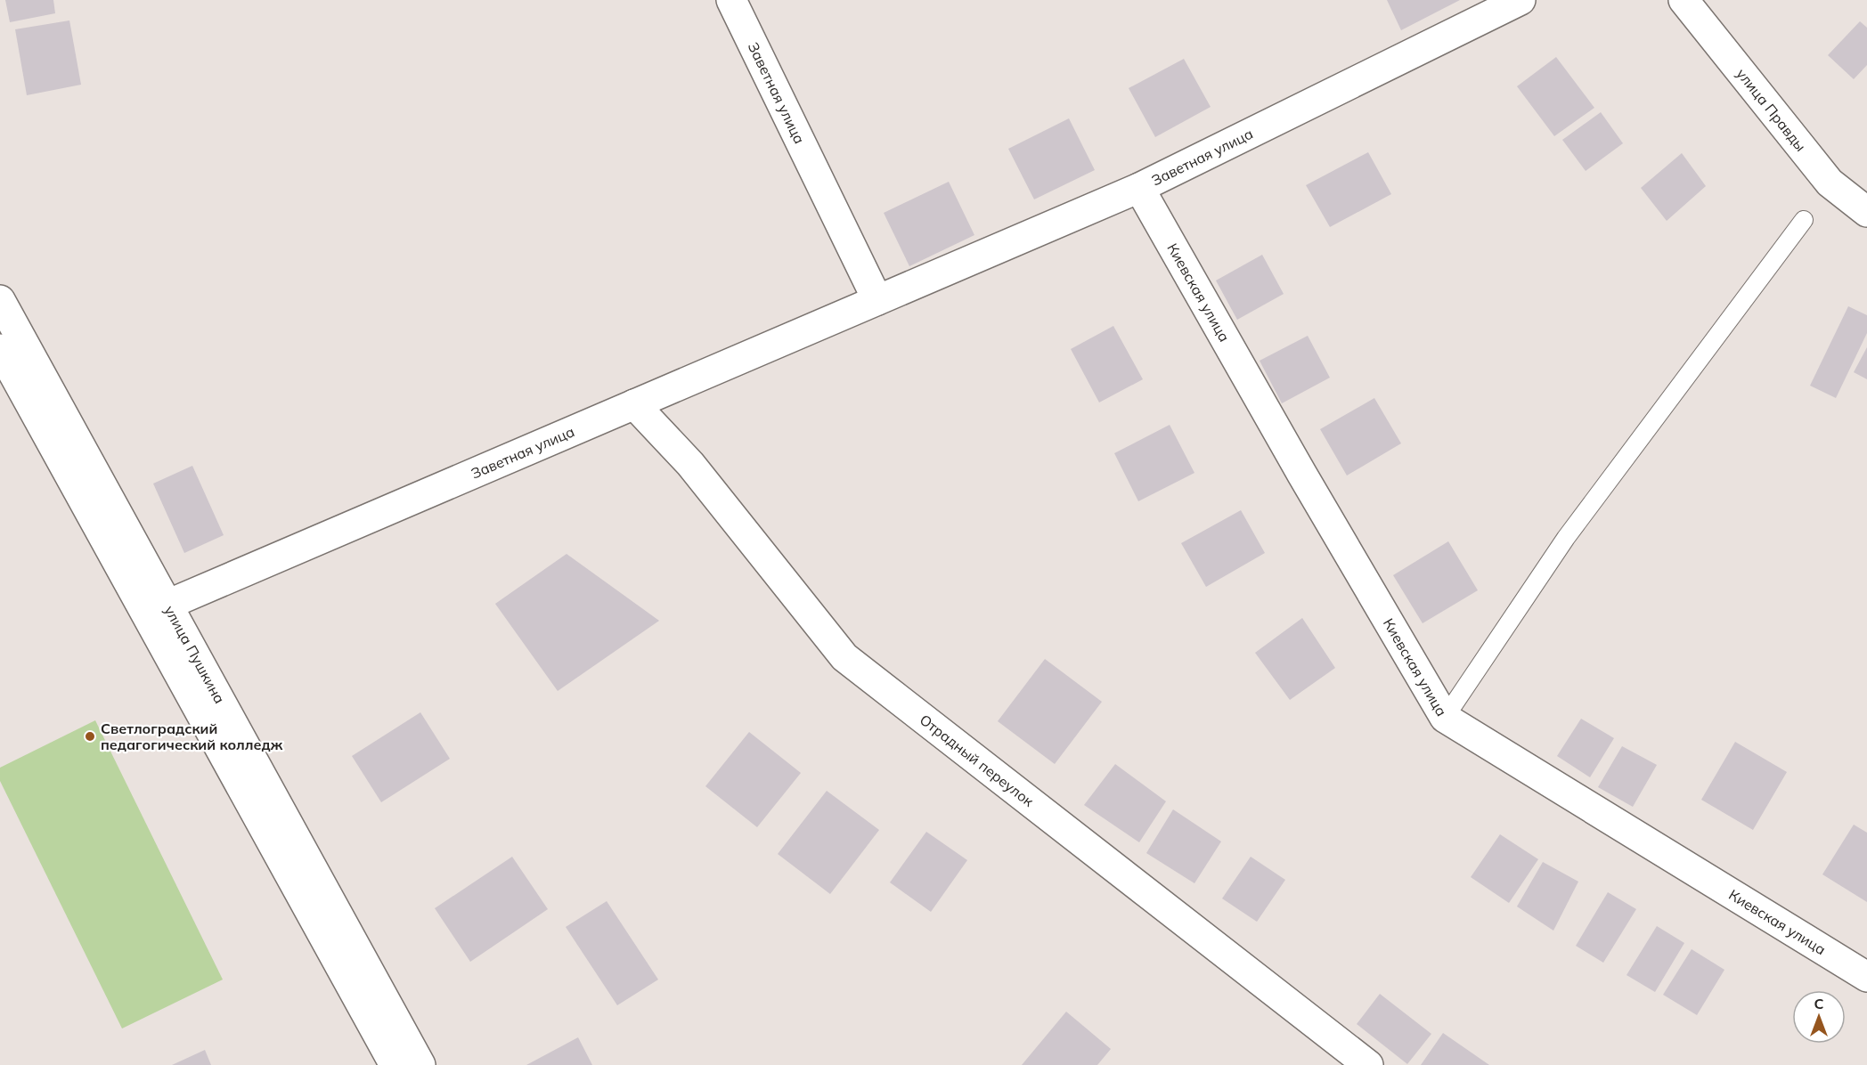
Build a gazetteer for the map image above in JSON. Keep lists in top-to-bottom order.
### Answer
{
  "streets": {
    "street": [
      "Заветная улица",
      "улица Правды",
      "Киевская улица",
      "улица Пушкина",
      "Отрадный переулок"
    ]
  },
  "crossings": [
    ["Заветная улица", "Киевская улица"],
    ["Заветная улица", "улица Пушкина"],
    ["Заветная улица", "Отрадный переулок"]
  ],
  "places": ["Светлоградский педагогический колледж"],
  "north": "top"
}
